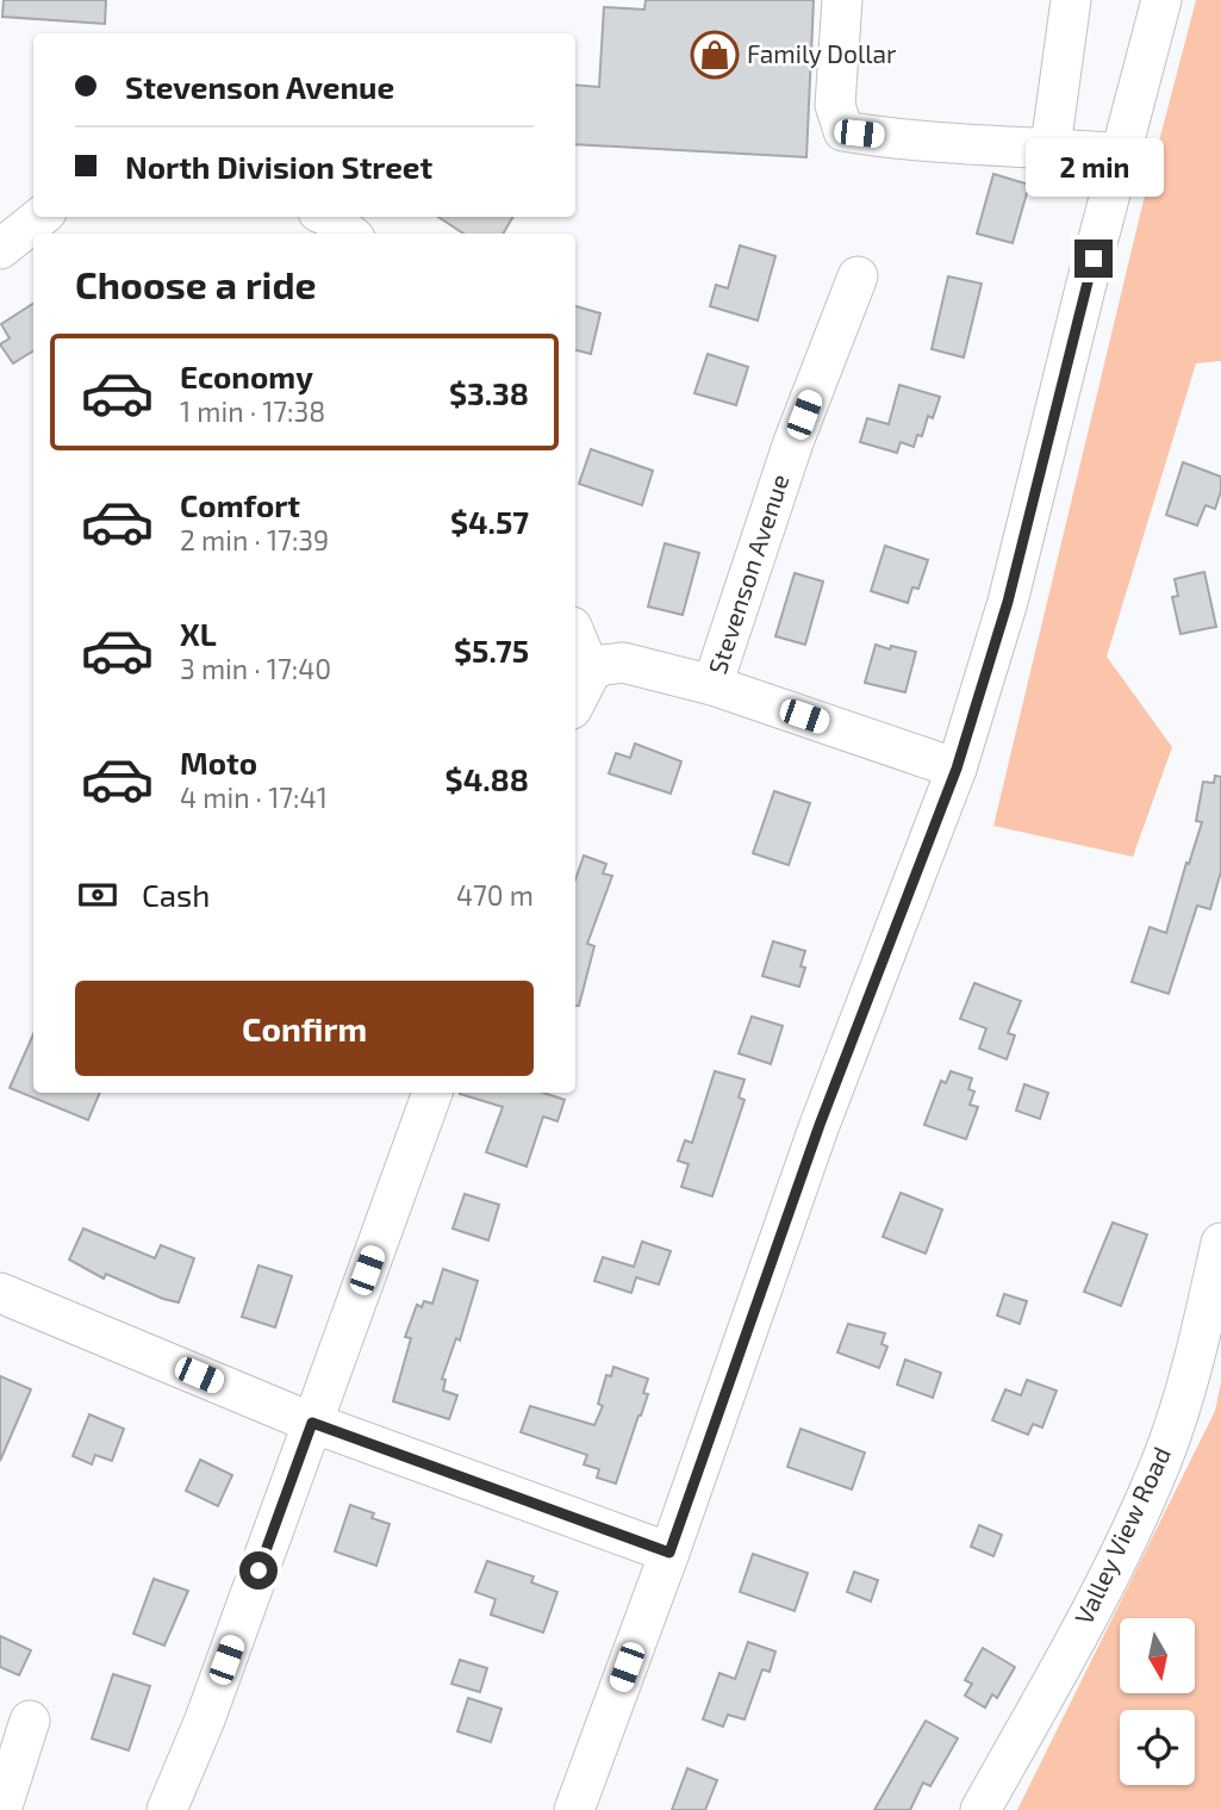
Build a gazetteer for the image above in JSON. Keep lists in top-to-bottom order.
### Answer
{
  "streets": {
    "street": ["Stevenson Avenue", "Valley View Road"]
  },
  "places": {
    "shop": ["Family Dollar"]
  },
  "north": "bottom",
  "page": {
    "banner": ["Stevenson Avenue", "North Division Street"],
    "bubble": "2 min",
    "heading": "Choose a ride",
    "list": [
      {
        "name": "Economy",
        "note": "1 min · 17:38",
        "value": "$3.38"
      },
      {
        "name": "Comfort",
        "note": "2 min · 17:39",
        "value": "$4.57"
      },
      {
        "name": "XL",
        "note": "3 min · 17:40",
        "value": "$5.75"
      },
      {
        "name": "Moto",
        "note": "4 min · 17:41",
        "value": "$4.88"
      }
    ],
    "pay": ["Cash", "470 m"],
    "buttons": "Confirm"
  }
}
